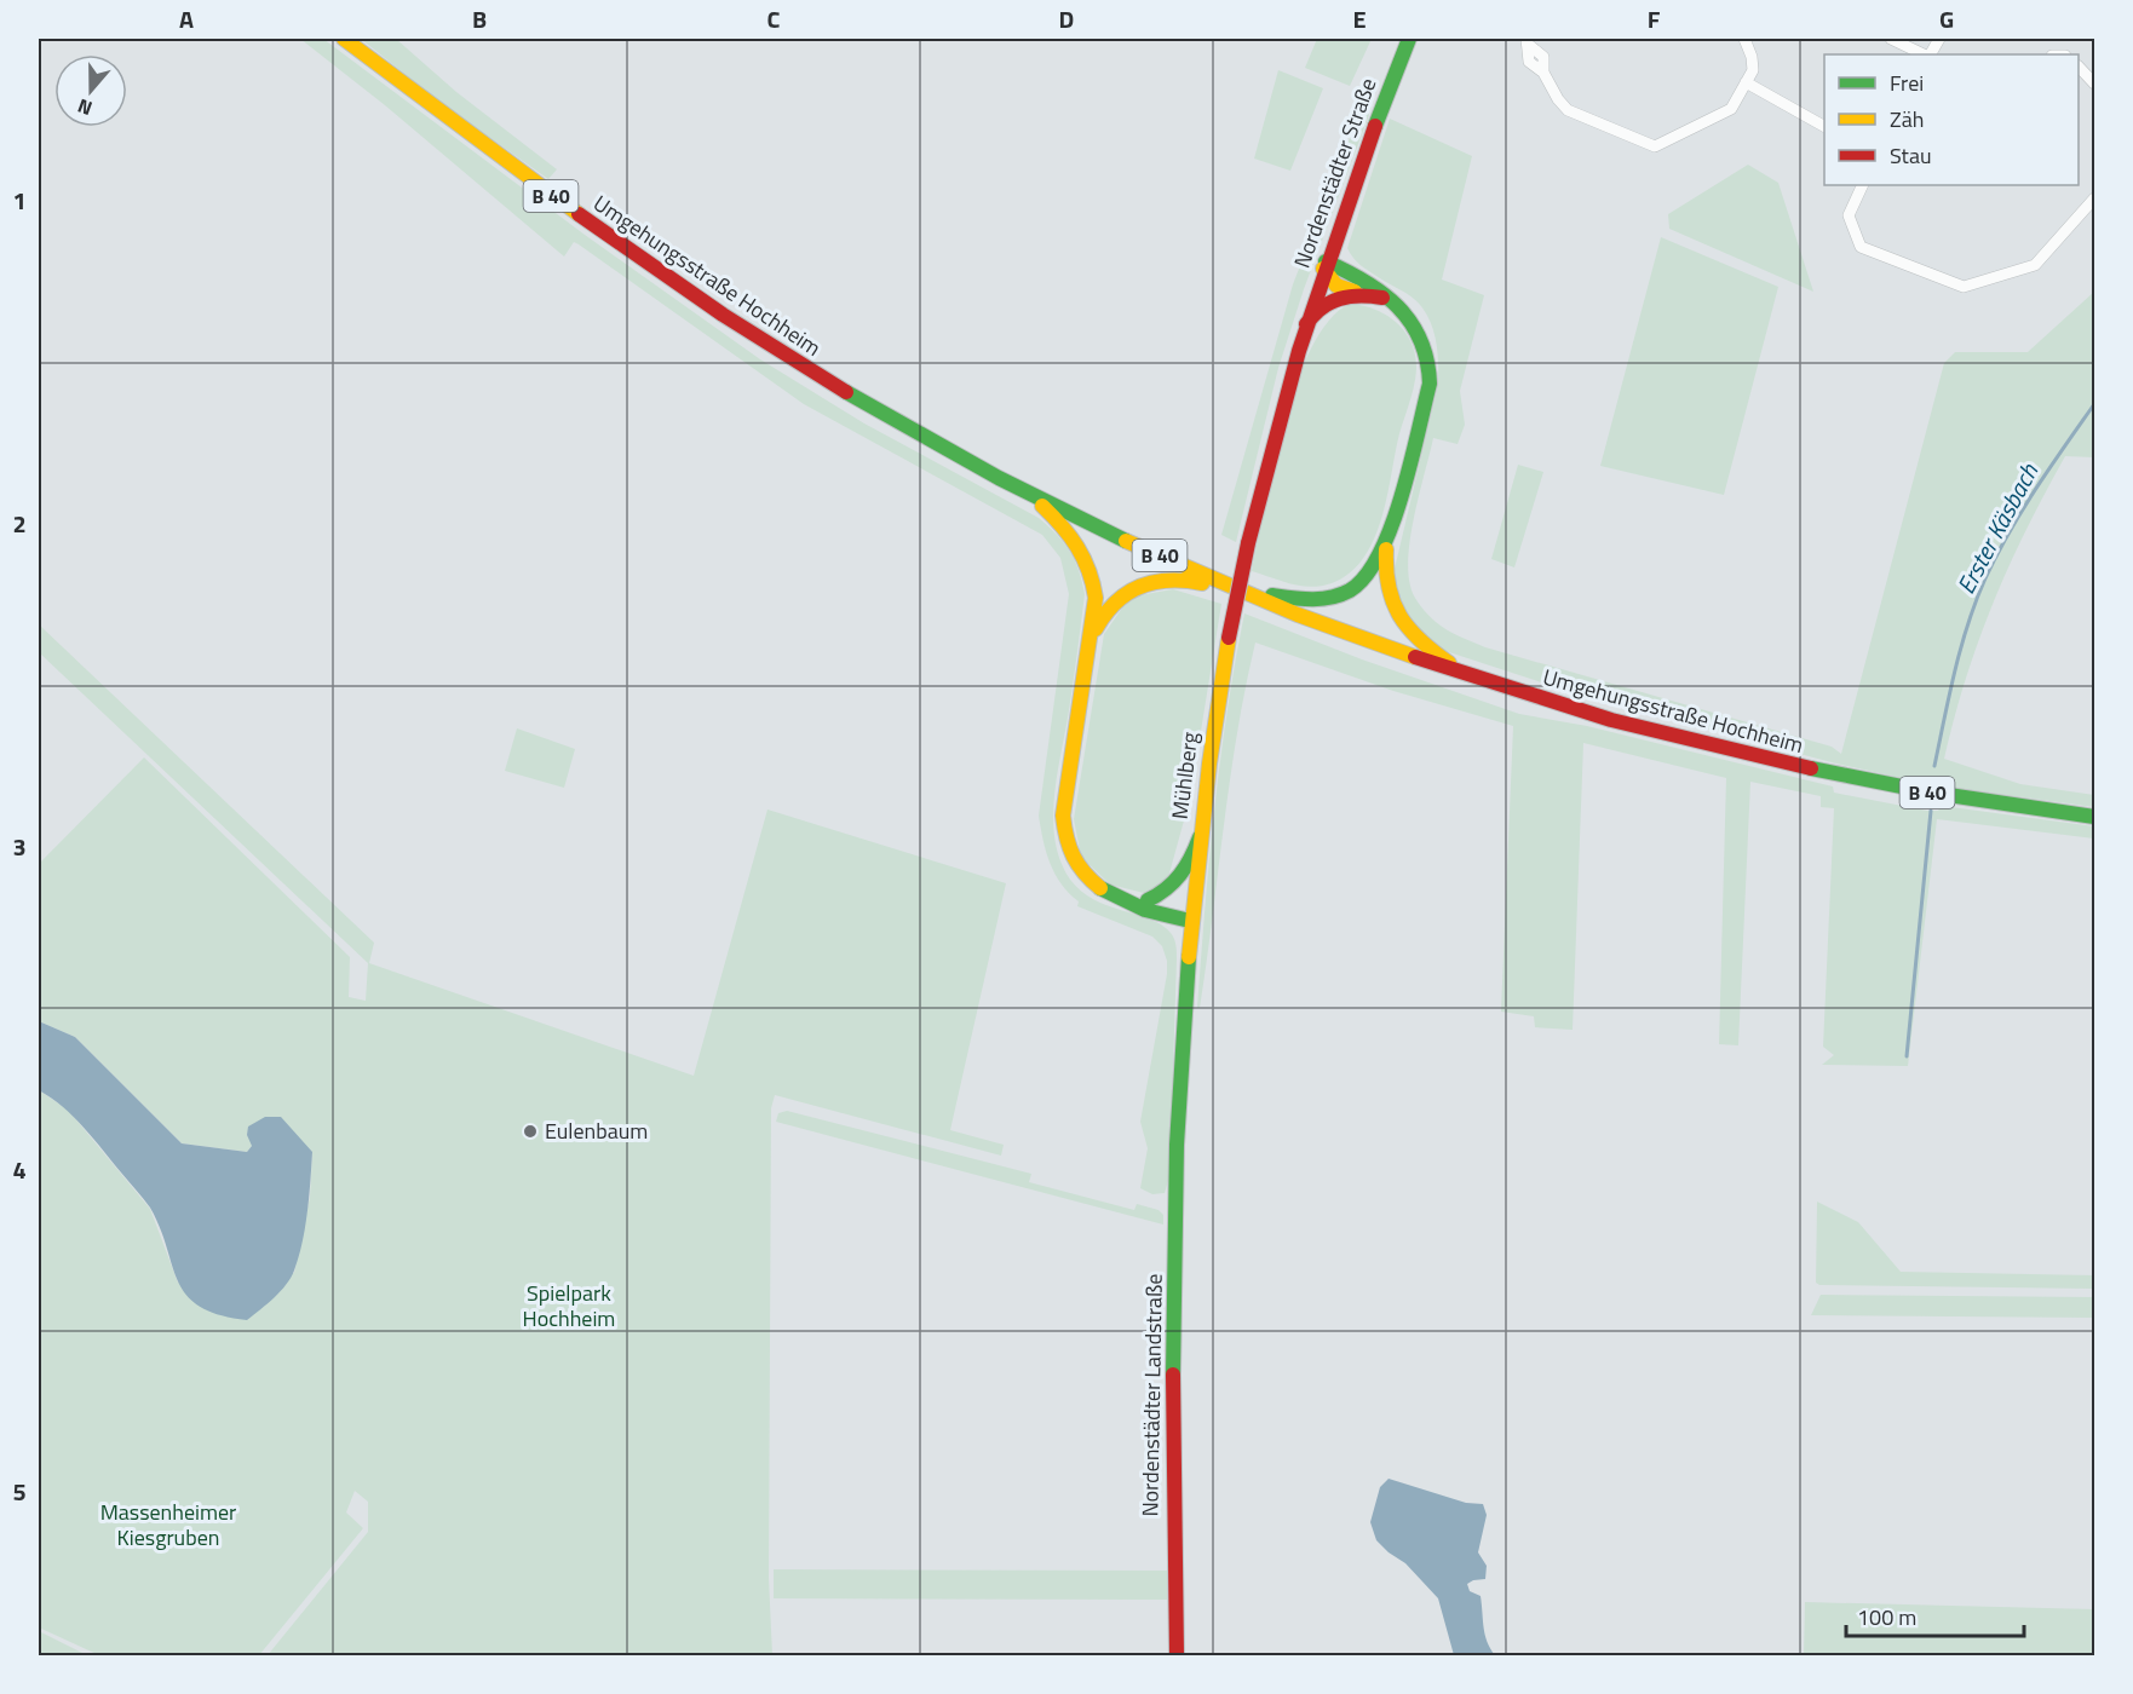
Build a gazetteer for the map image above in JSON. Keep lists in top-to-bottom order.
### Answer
{
  "streets": {
    "main road": [
      "Nordenstädter Straße",
      "B 40",
      "Umgehungsstraße Hochheim",
      "Mühlberg",
      "Nordenstädter Landstraße"
    ]
  },
  "crossings": [
    ["Nordenstädter Straße", "Mühlberg"],
    ["B 40", "Umgehungsstraße Hochheim"],
    ["Mühlberg", "Nordenstädter Landstraße"]
  ],
  "water": ["Erster Käsbach"],
  "parks": ["Spielpark Hochheim", "Massenheimer Kiesgruben"],
  "places": ["Eulenbaum"],
  "legend": ["Frei", "Zäh", "Stau"],
  "scale_bar": "100 m",
  "north": "bottom",
  "grid": {
    "columns": [
      "A",
      "B",
      "C",
      "D",
      "E",
      "F",
      "G"
    ],
    "rows": [
      "1",
      "2",
      "3",
      "4",
      "5"
    ]
  }
}
